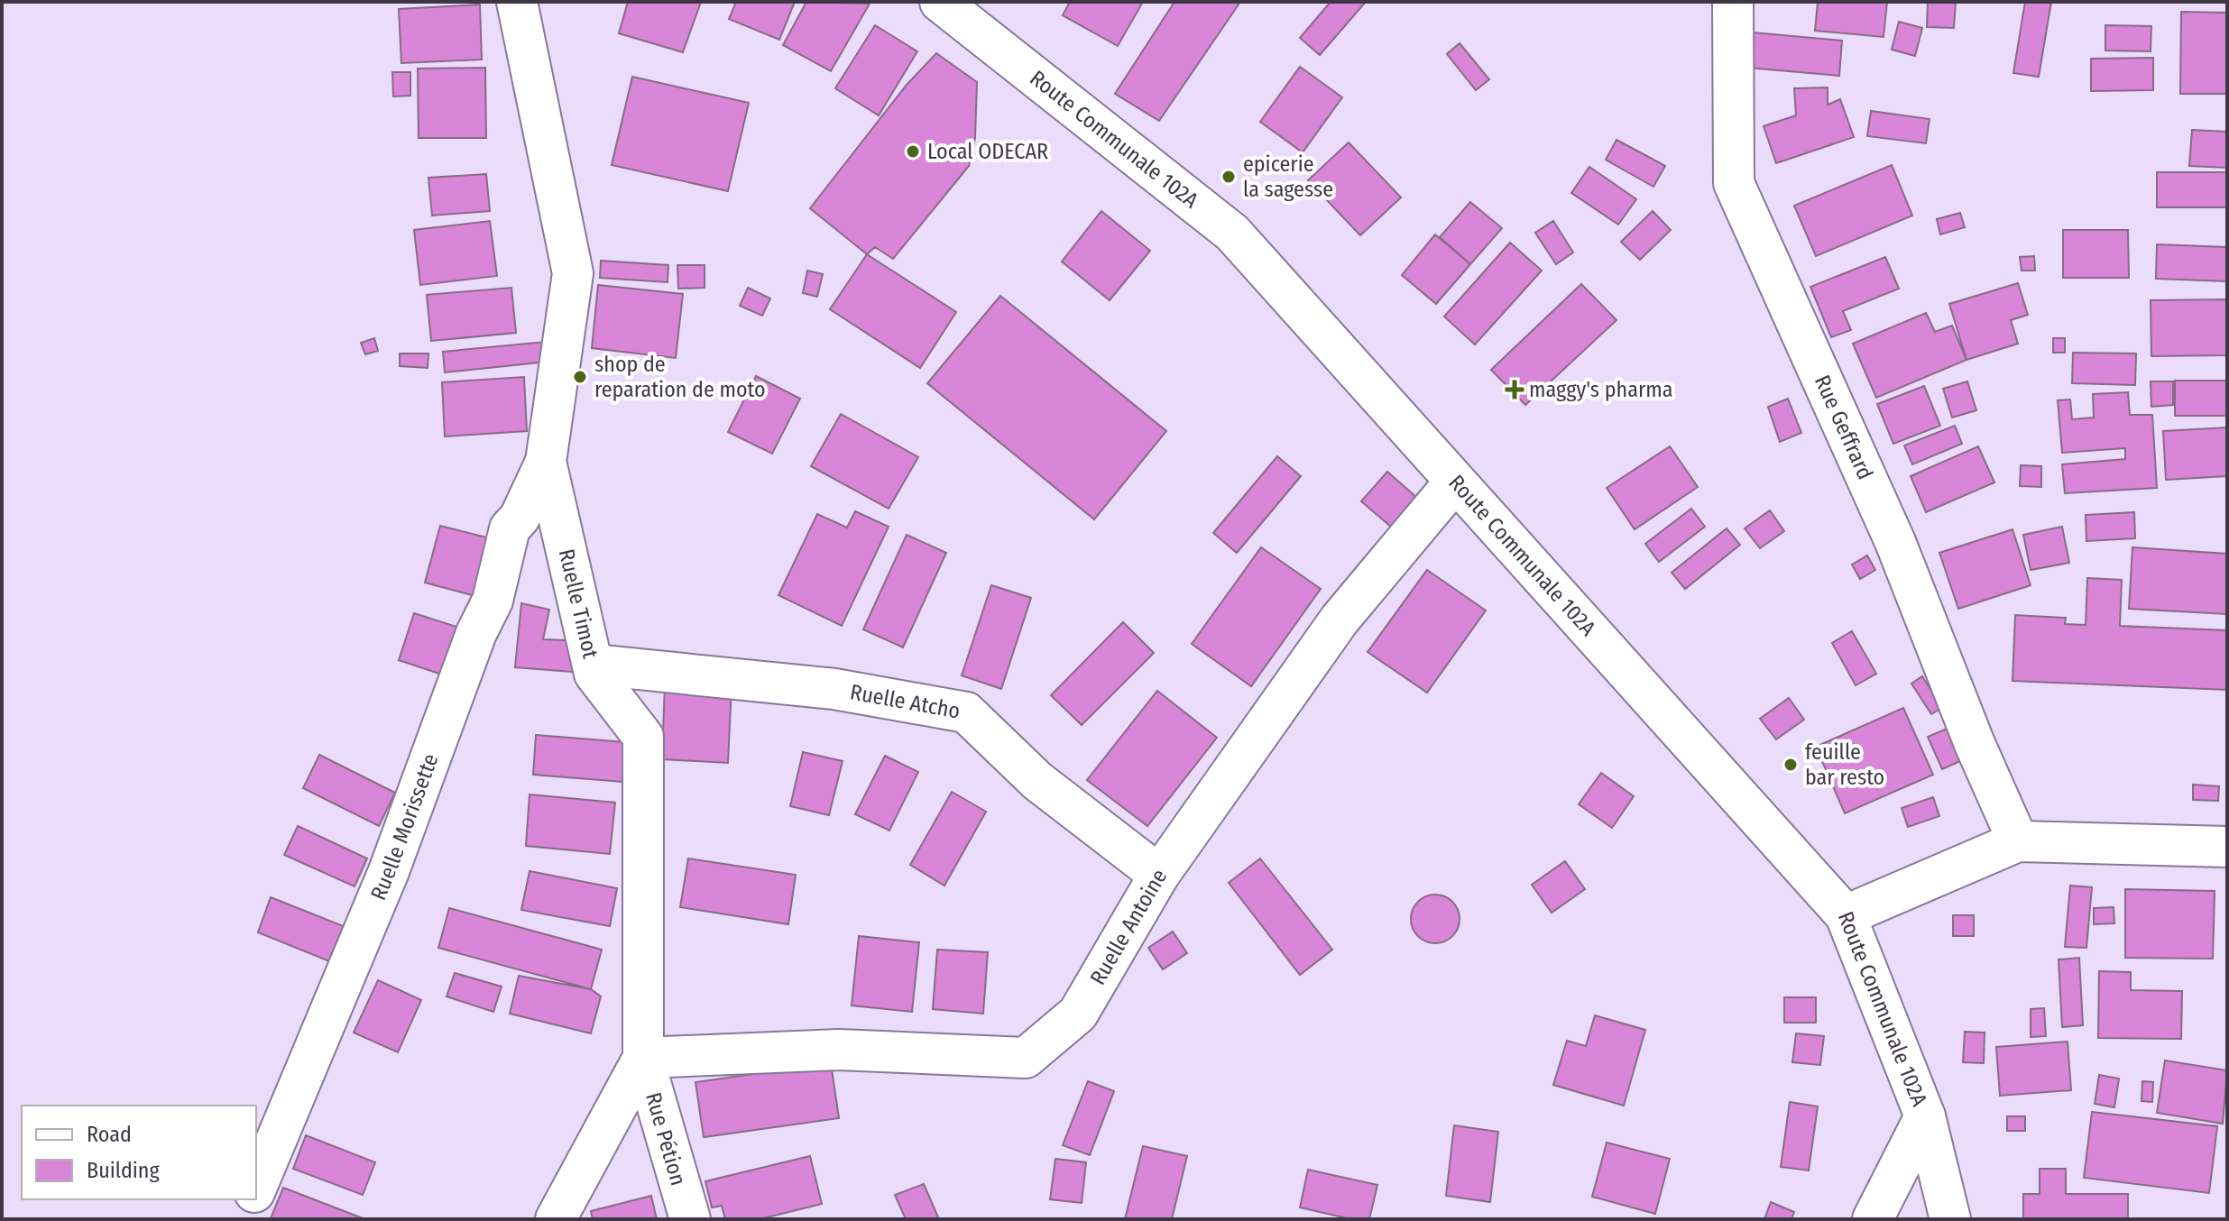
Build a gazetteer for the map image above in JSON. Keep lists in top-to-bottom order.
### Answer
{
  "streets": {
    "street": [
      "Route Communale 102A",
      "Rue Geffrard",
      "Ruelle Timot",
      "Ruelle Atcho",
      "Ruelle Morissette",
      "Ruelle Antoine",
      "Rue Pétion"
    ]
  },
  "crossings": [
    ["Route Communale 102A", "Ruelle Antoine"],
    ["Ruelle Timot", "Ruelle Atcho"],
    ["Ruelle Timot", "Ruelle Morissette"],
    ["Ruelle Timot", "Ruelle Antoine"],
    ["Ruelle Timot", "Rue Pétion"],
    ["Ruelle Atcho", "Ruelle Antoine"],
    ["Ruelle Antoine", "Rue Pétion"]
  ],
  "places": {
    "other": [
      "Local ODECAR",
      "epicerie la sagesse",
      "shop de reparation de moto",
      "feuille bar resto"
    ],
    "health": ["maggy's pharma"]
  },
  "legend": ["Road", "Building"]
}
